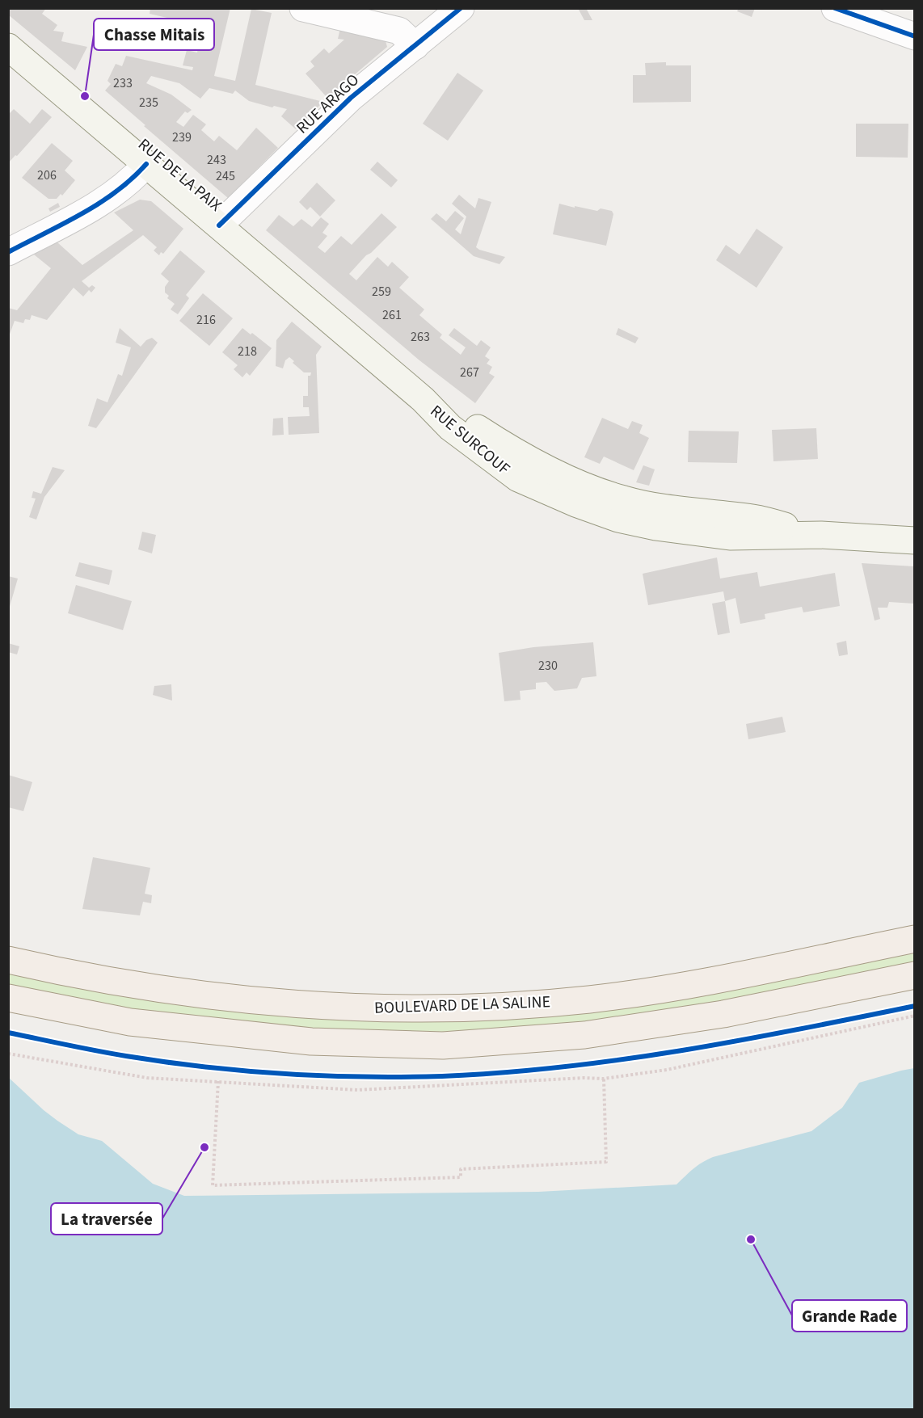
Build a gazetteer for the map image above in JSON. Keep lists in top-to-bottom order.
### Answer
{
  "streets": {
    "main road": ["RUE DE LA PAIX", "RUE SURCOUF", "BOULEVARD DE LA SALINE"],
    "street": ["RUE ARAGO"]
  },
  "crossings": [
    ["RUE ARAGO", "RUE DE LA PAIX"],
    ["RUE DE LA PAIX", "RUE SURCOUF"]
  ],
  "places": ["Chasse Mitais", "La traversée", "Grande Rade"],
  "house_numbers": [
    "233",
    "235",
    "239",
    "243",
    "206",
    "245",
    "259",
    "261",
    "216",
    "263",
    "218",
    "267",
    "230"
  ]
}
